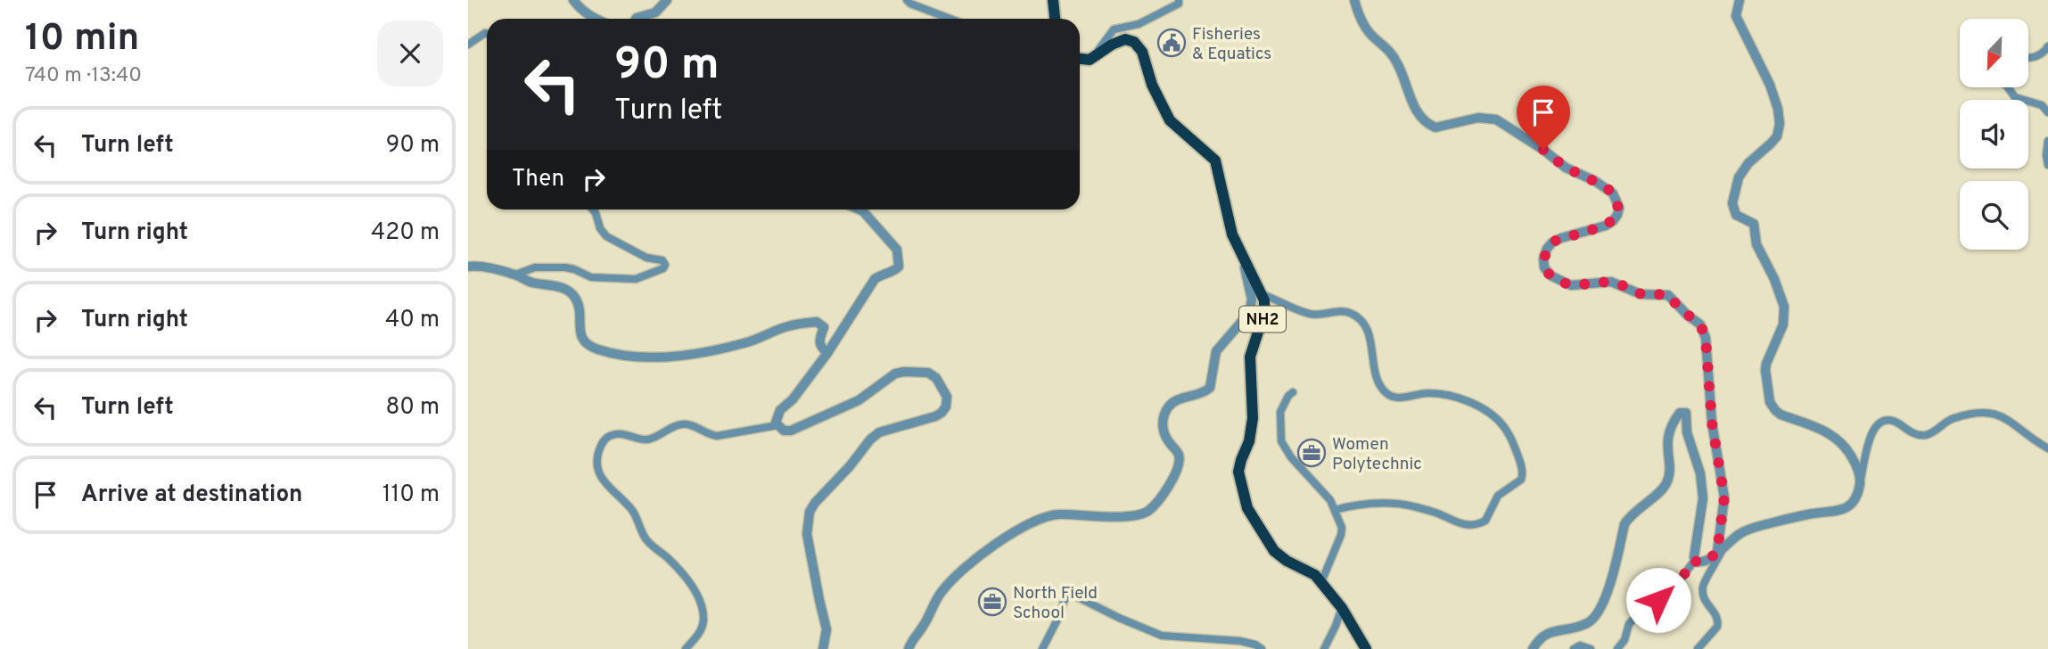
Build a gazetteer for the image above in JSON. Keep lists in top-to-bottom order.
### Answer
{
  "streets": {
    "highway": ["NH2"]
  },
  "places": {
    "public building": ["Fisheries & Equatics"],
    "office": ["Women Polytechnic", "North Field School"]
  },
  "north": "bottom left",
  "page": {
    "heading": ["10 min", "740 m · 13:40"],
    "turn": ["90 m", "Turn left"],
    "list": [
      {
        "name": "Turn left",
        "value": "90 m"
      },
      {
        "name": "Turn right",
        "value": "420 m"
      },
      {
        "name": "Turn right",
        "value": "40 m"
      },
      {
        "name": "Turn left",
        "value": "80 m"
      },
      {
        "name": "Arrive at destination",
        "value": "110 m"
      }
    ],
    "then": "Then"
  }
}
